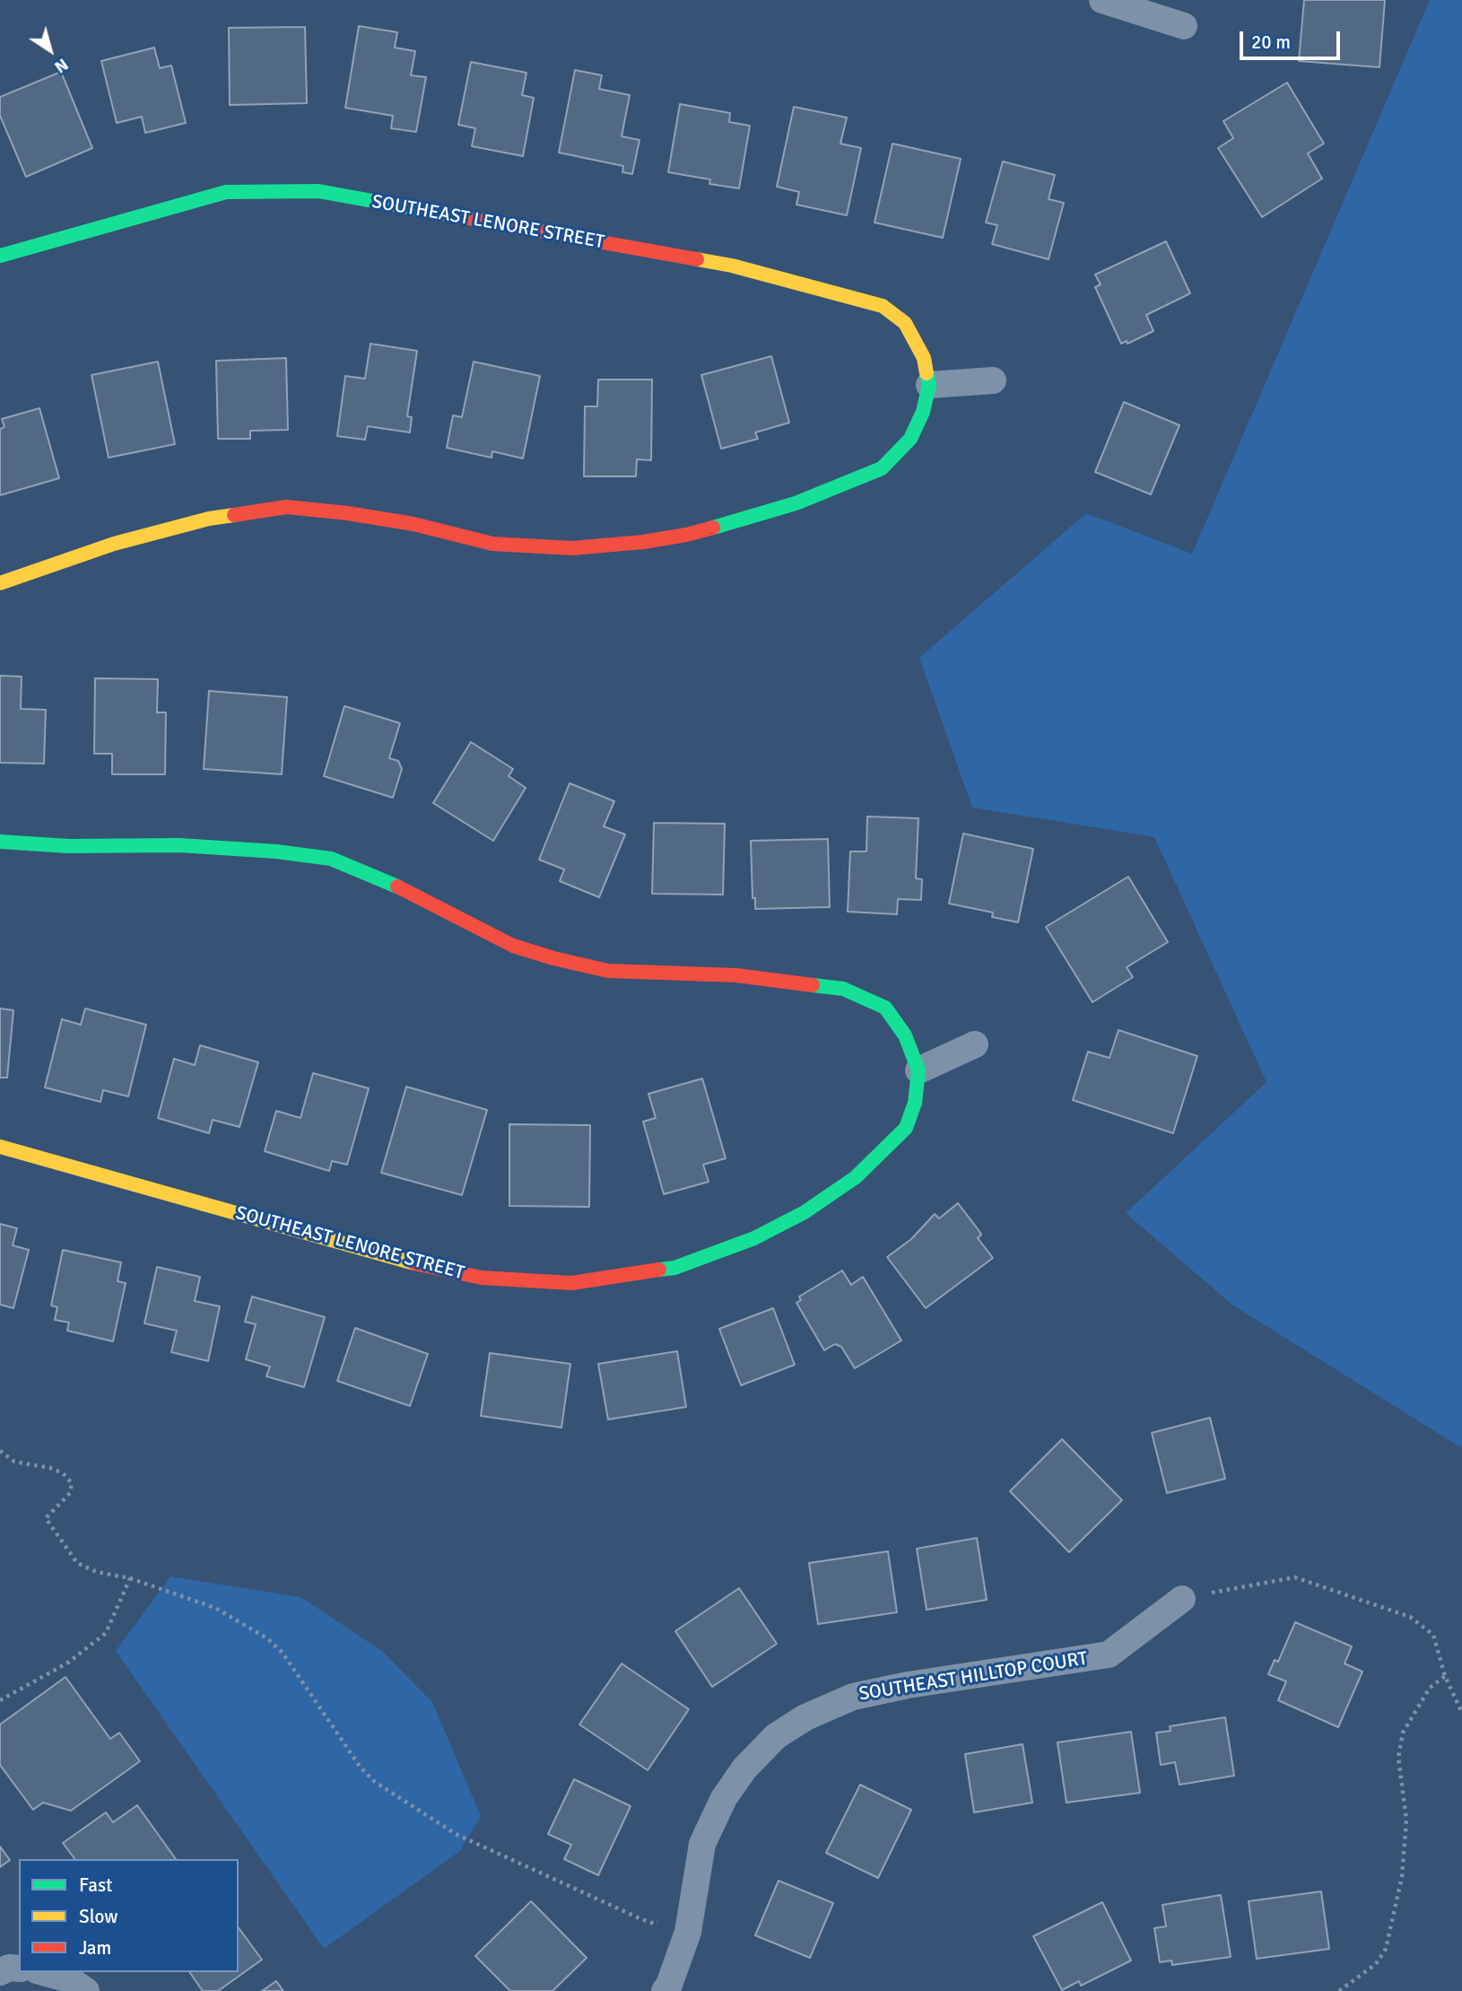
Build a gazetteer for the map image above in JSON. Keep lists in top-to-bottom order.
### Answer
{
  "streets": {
    "street": ["SOUTHEAST LENORE STREET", "SOUTHEAST HILLTOP COURT"]
  },
  "legend": ["Fast", "Slow", "Jam"],
  "scale_bar": "20 m",
  "north": "bottom right"
}
